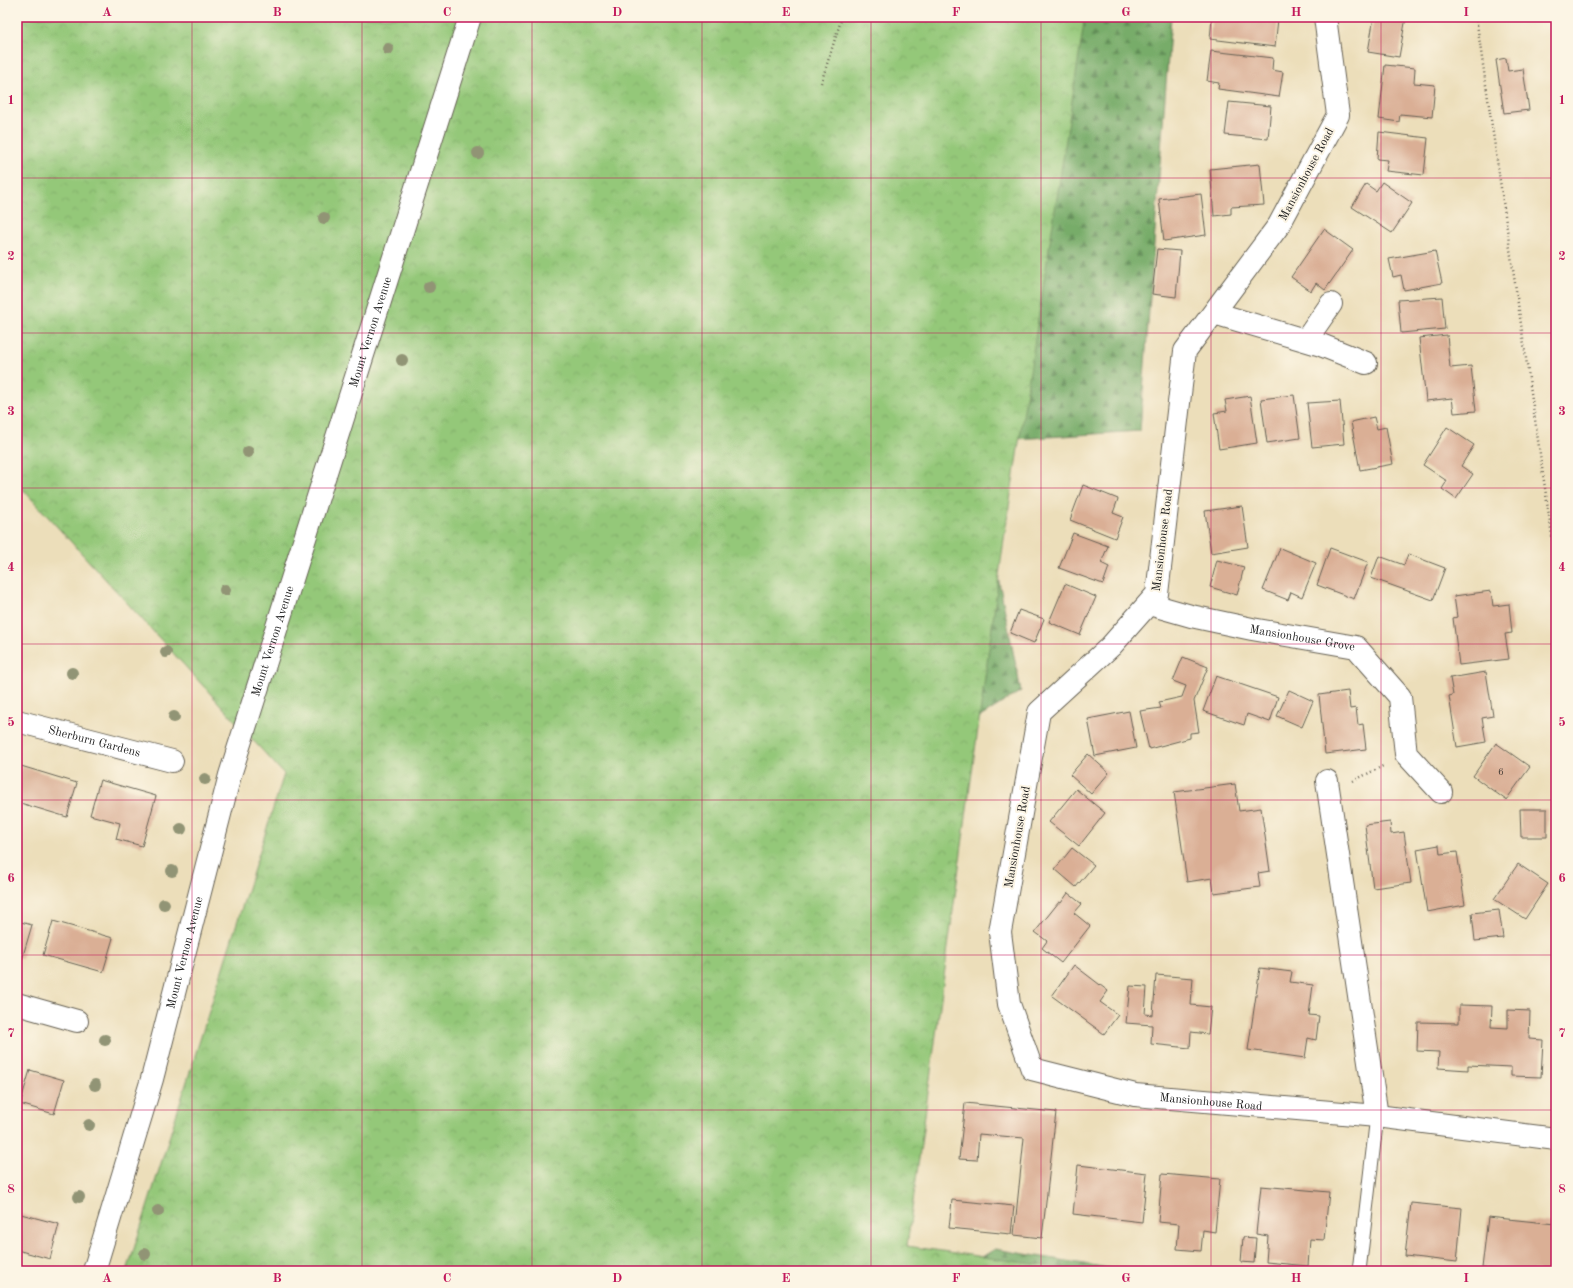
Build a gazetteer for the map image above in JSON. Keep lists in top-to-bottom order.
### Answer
{
  "streets": {
    "street": [
      "Mansionhouse Road",
      "Mount Vernon Avenue",
      "Mansionhouse Grove",
      "Sherburn Gardens"
    ]
  },
  "crossings": [
    ["Mansionhouse Road", "Mansionhouse Grove"]
  ],
  "house_numbers": ["6"],
  "grid": {
    "columns": [
      "A",
      "B",
      "C",
      "D",
      "E",
      "F",
      "G",
      "H",
      "I"
    ],
    "rows": [
      "1",
      "2",
      "3",
      "4",
      "5",
      "6",
      "7",
      "8"
    ]
  }
}
